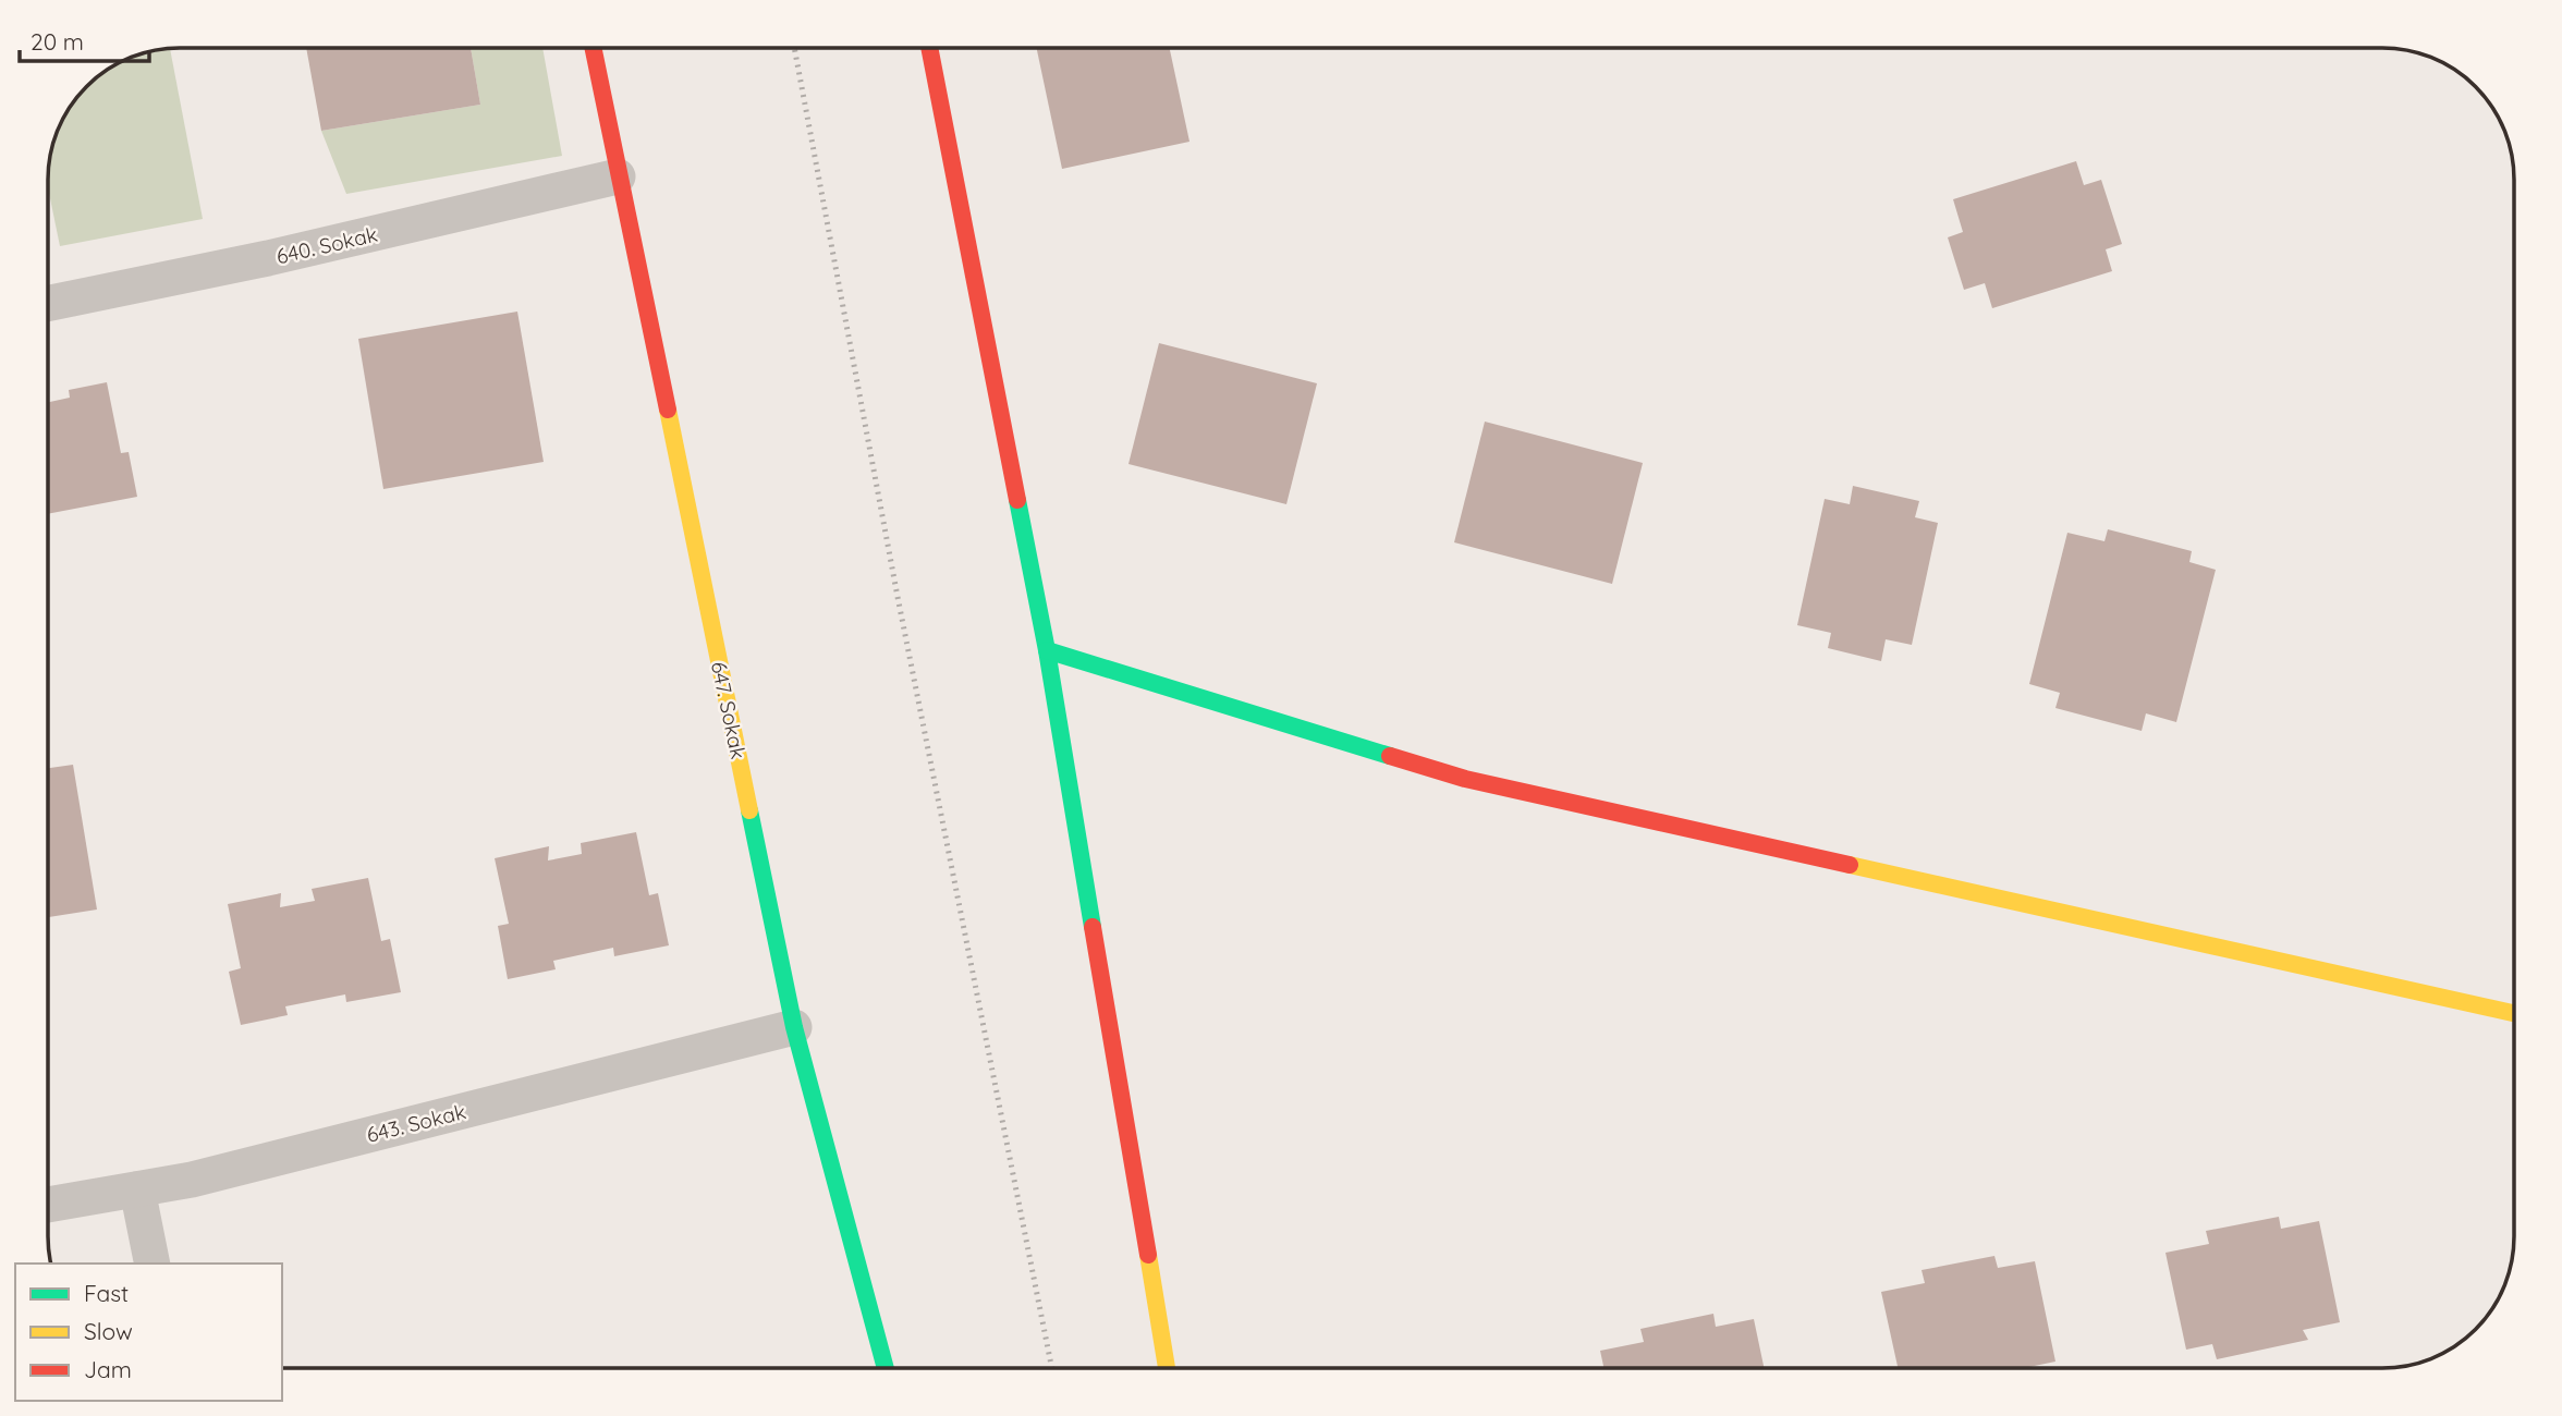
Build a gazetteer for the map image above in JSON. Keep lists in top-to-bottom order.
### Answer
{
  "streets": {
    "street": ["640. Sokak", "647. Sokak", "643. Sokak"]
  },
  "crossings": [
    ["640. Sokak", "647. Sokak"],
    ["647. Sokak", "643. Sokak"]
  ],
  "legend": ["Fast", "Slow", "Jam"],
  "scale_bar": "20 m"
}
